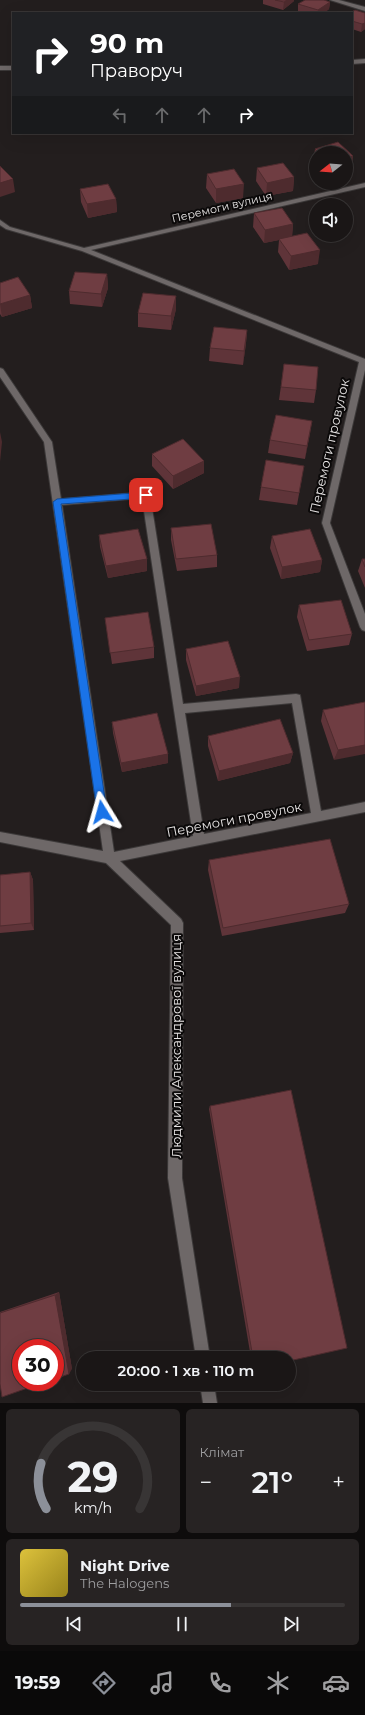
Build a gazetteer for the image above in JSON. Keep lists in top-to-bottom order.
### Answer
{
  "streets": {
    "street": ["Перемоги вулиця", "Перемоги провулок", "Людмили Александрової вулиця"]
  },
  "crossings": [
    ["Перемоги провулок", "Людмили Александрової вулиця"]
  ],
  "north": "left",
  "page": {
    "turn": ["90 m", "Праворуч"],
    "limit": "30",
    "trip": "20:00 · 1 хв · 110 m",
    "tile": "Клімат",
    "heat": ["−", "21°", "+"],
    "song": ["Night Drive", "The Halogens"],
    "tabs": "19:59",
    "gauge": ["29", "km/h"]
  }
}
